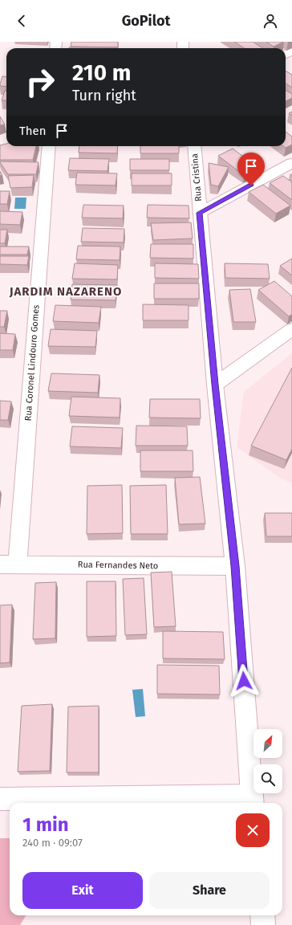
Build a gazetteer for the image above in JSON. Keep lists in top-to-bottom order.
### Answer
{
  "streets": {
    "street": ["Rua Cristina", "Rua Coronel Lindouro Gomes", "Rua Fernandes Neto"]
  },
  "crossings": [
    ["Rua Cristina", "Rua Fernandes Neto"],
    ["Rua Coronel Lindouro Gomes", "Rua Fernandes Neto"]
  ],
  "districts": ["JARDIM NAZARENO"],
  "north": "top right",
  "page": {
    "header": "GoPilot",
    "turn": ["210 m", "Turn right"],
    "then": "Then",
    "heading": ["1 min", "240 m · 09:07"],
    "buttons": ["Exit", "Share"]
  }
}
